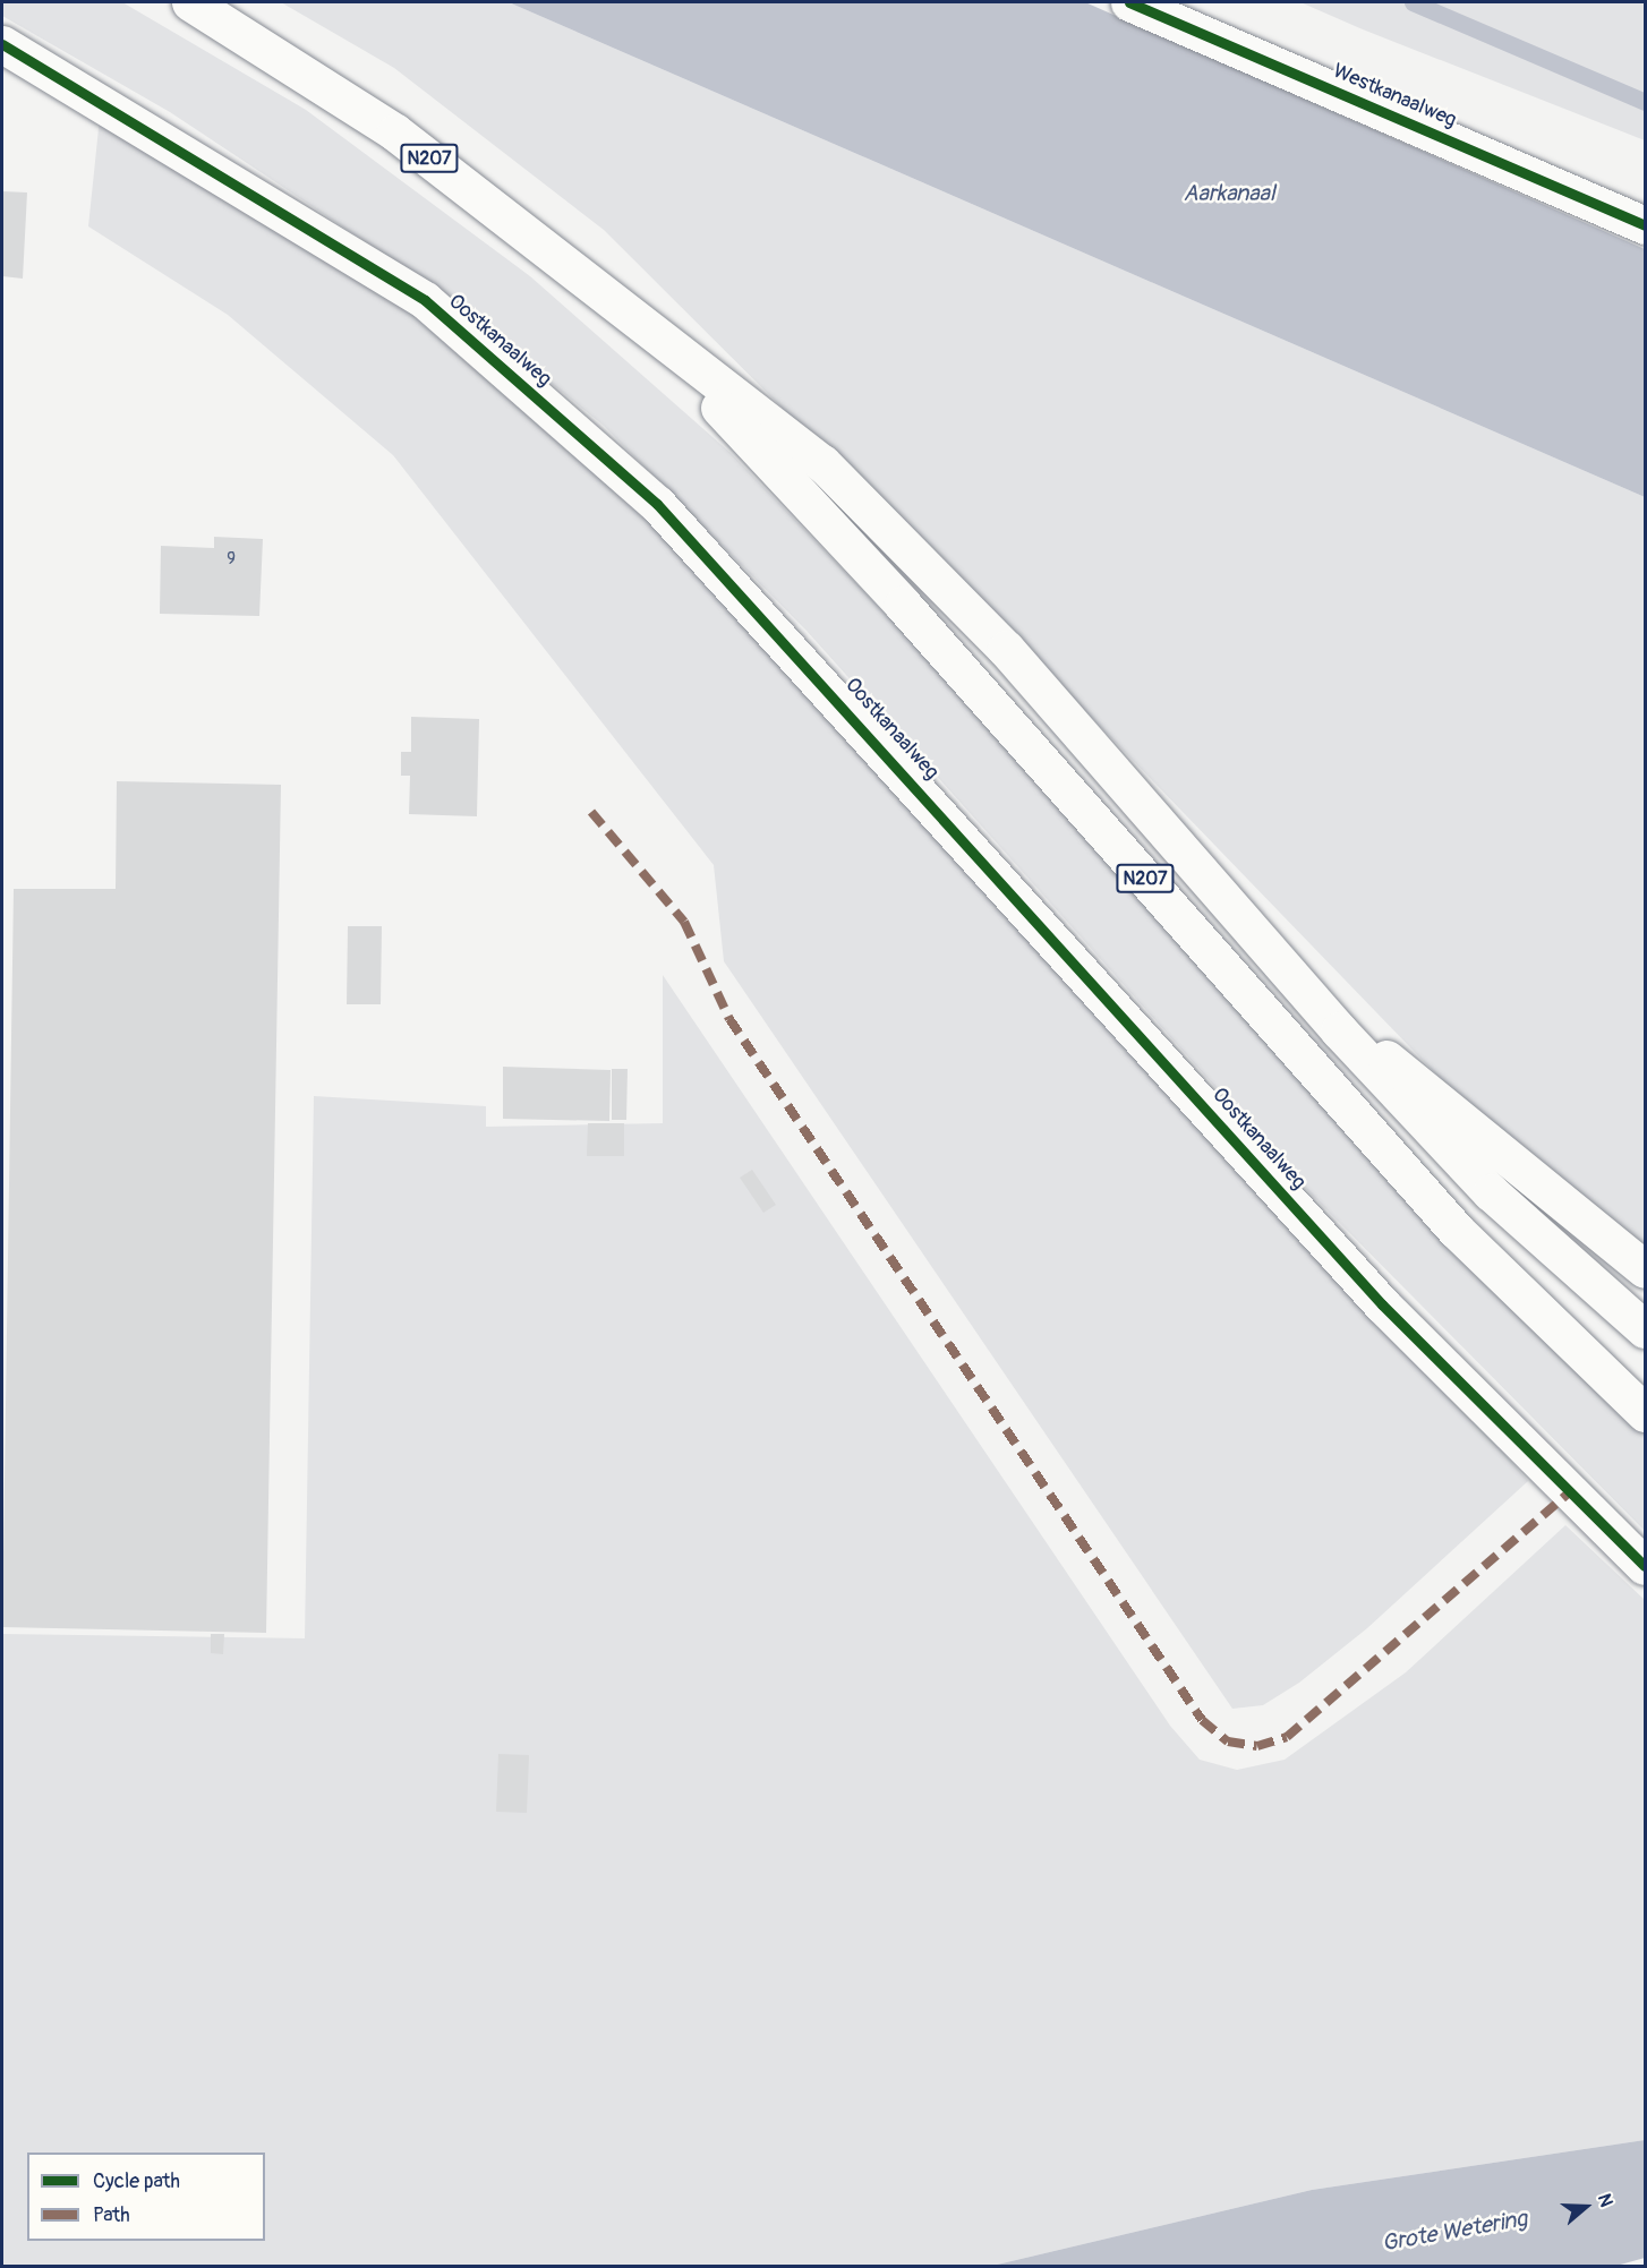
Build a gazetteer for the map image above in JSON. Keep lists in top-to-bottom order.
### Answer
{
  "streets": {
    "main road": ["Westkanaalweg", "N207", "Oostkanaalweg"]
  },
  "water": ["Aarkanaal", "Grote Wetering"],
  "house_numbers": ["9"],
  "legend": ["Cycle path", "Path"],
  "north": "right"
}
